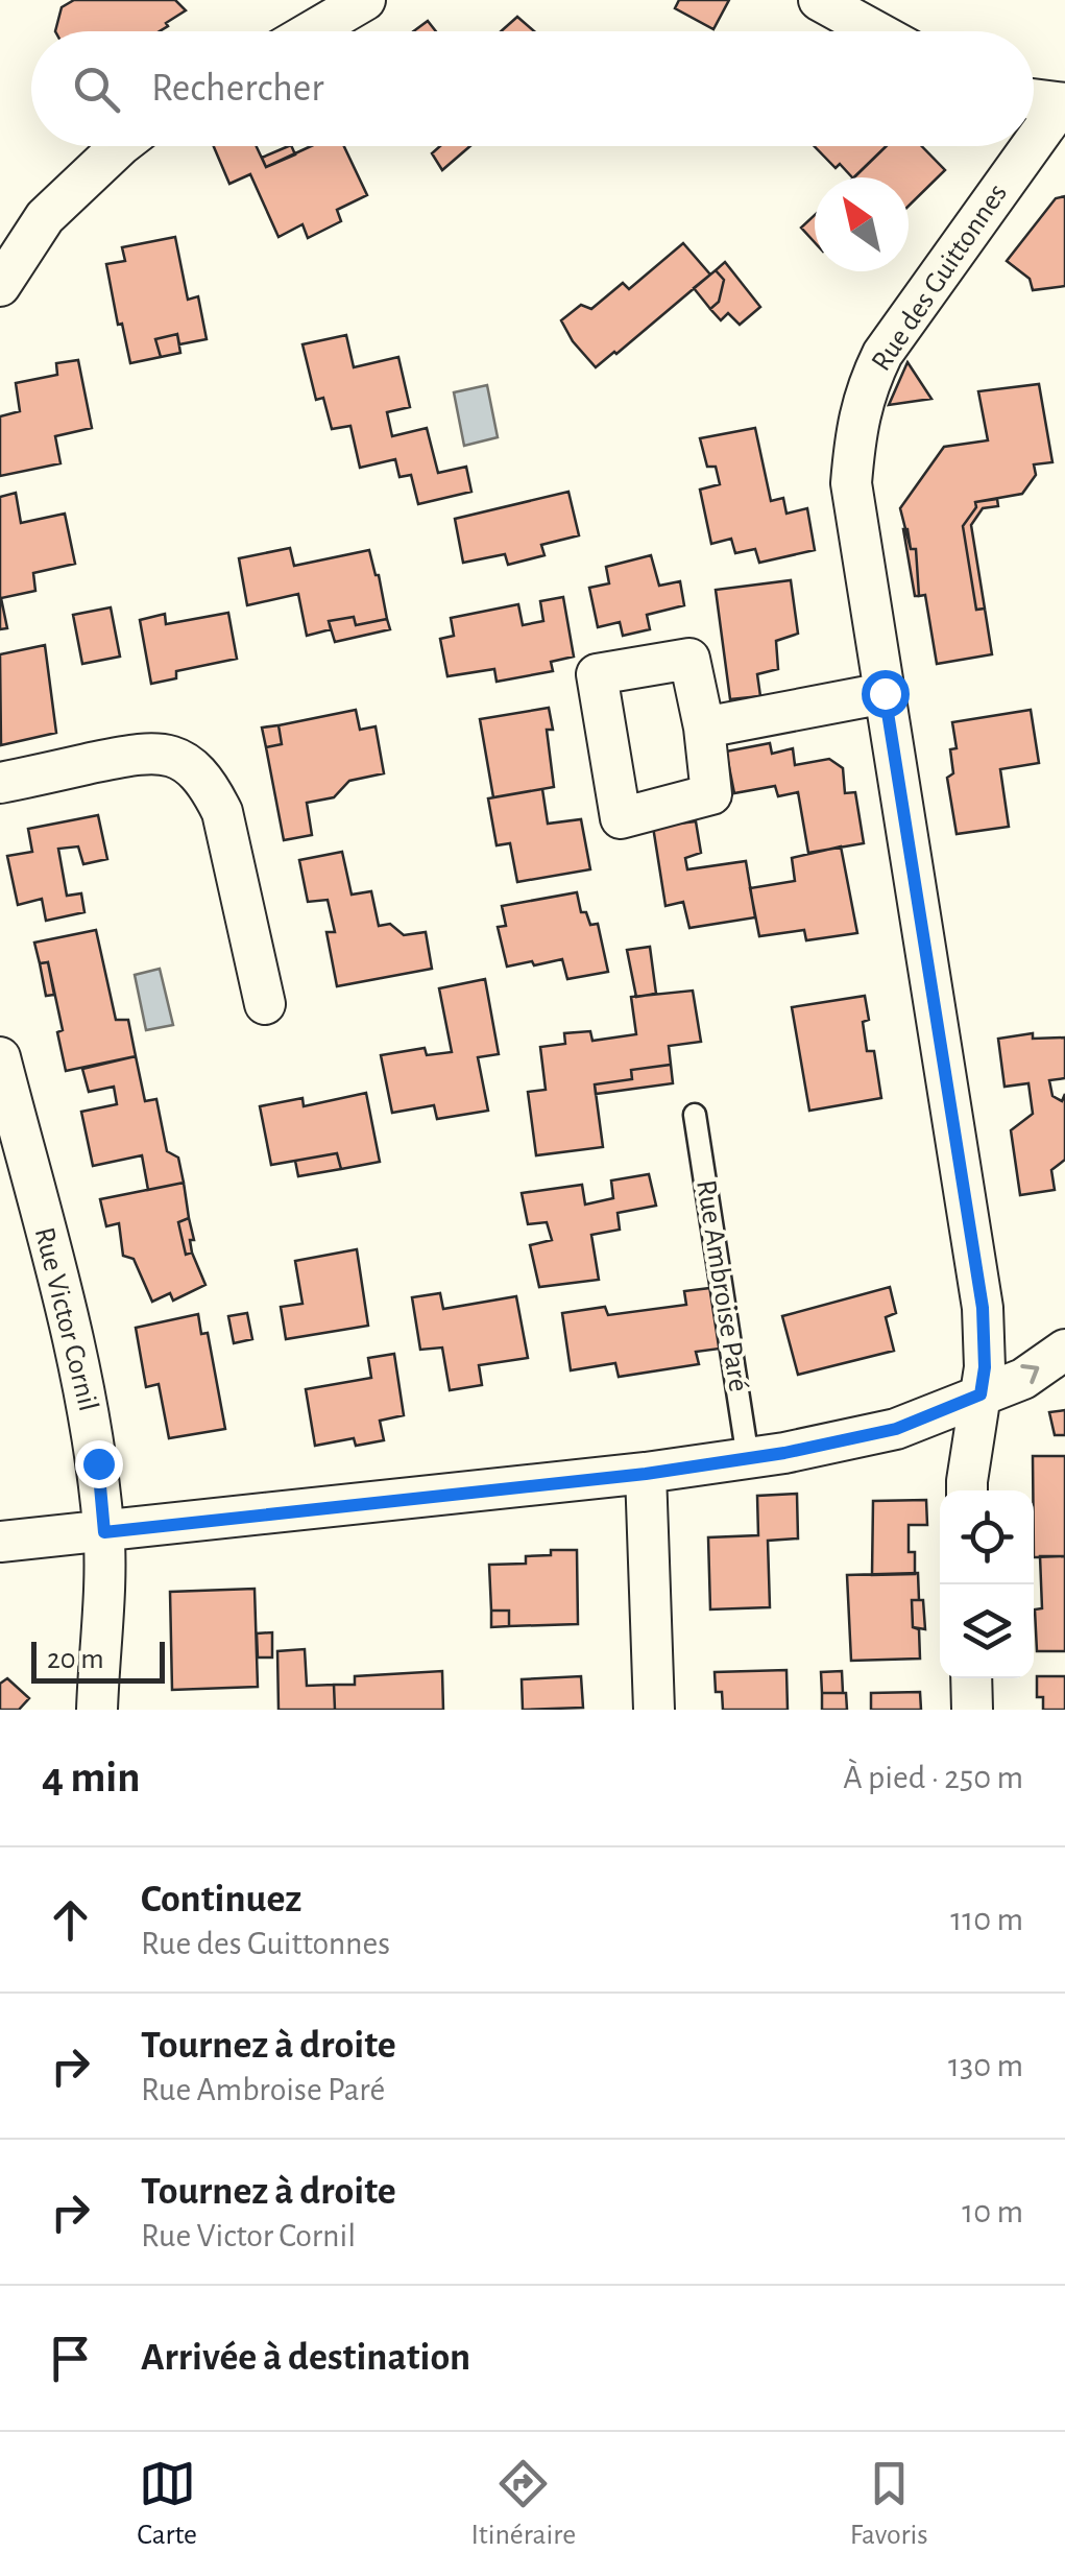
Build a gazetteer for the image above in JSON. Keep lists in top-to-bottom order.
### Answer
{
  "streets": {
    "street": ["Rue des Guittonnes", "Rue Victor Cornil"],
    "lane": ["Rue Ambroise Paré"]
  },
  "scale_bar": "20 m",
  "north": "top left",
  "page": {
    "search": "Rechercher",
    "scale": "20 m",
    "heading": ["4 min", "À pied · 250 m"],
    "list": [
      ["Continuez", "Rue des Guittonnes", "110 m"],
      ["Tournez à droite", "Rue Ambroise Paré", "130 m"],
      ["Tournez à droite", "Rue Victor Cornil", "10 m"],
      "Arrivée à destination"
    ],
    "nav": ["Carte", "Itinéraire", "Favoris"]
  }
}
